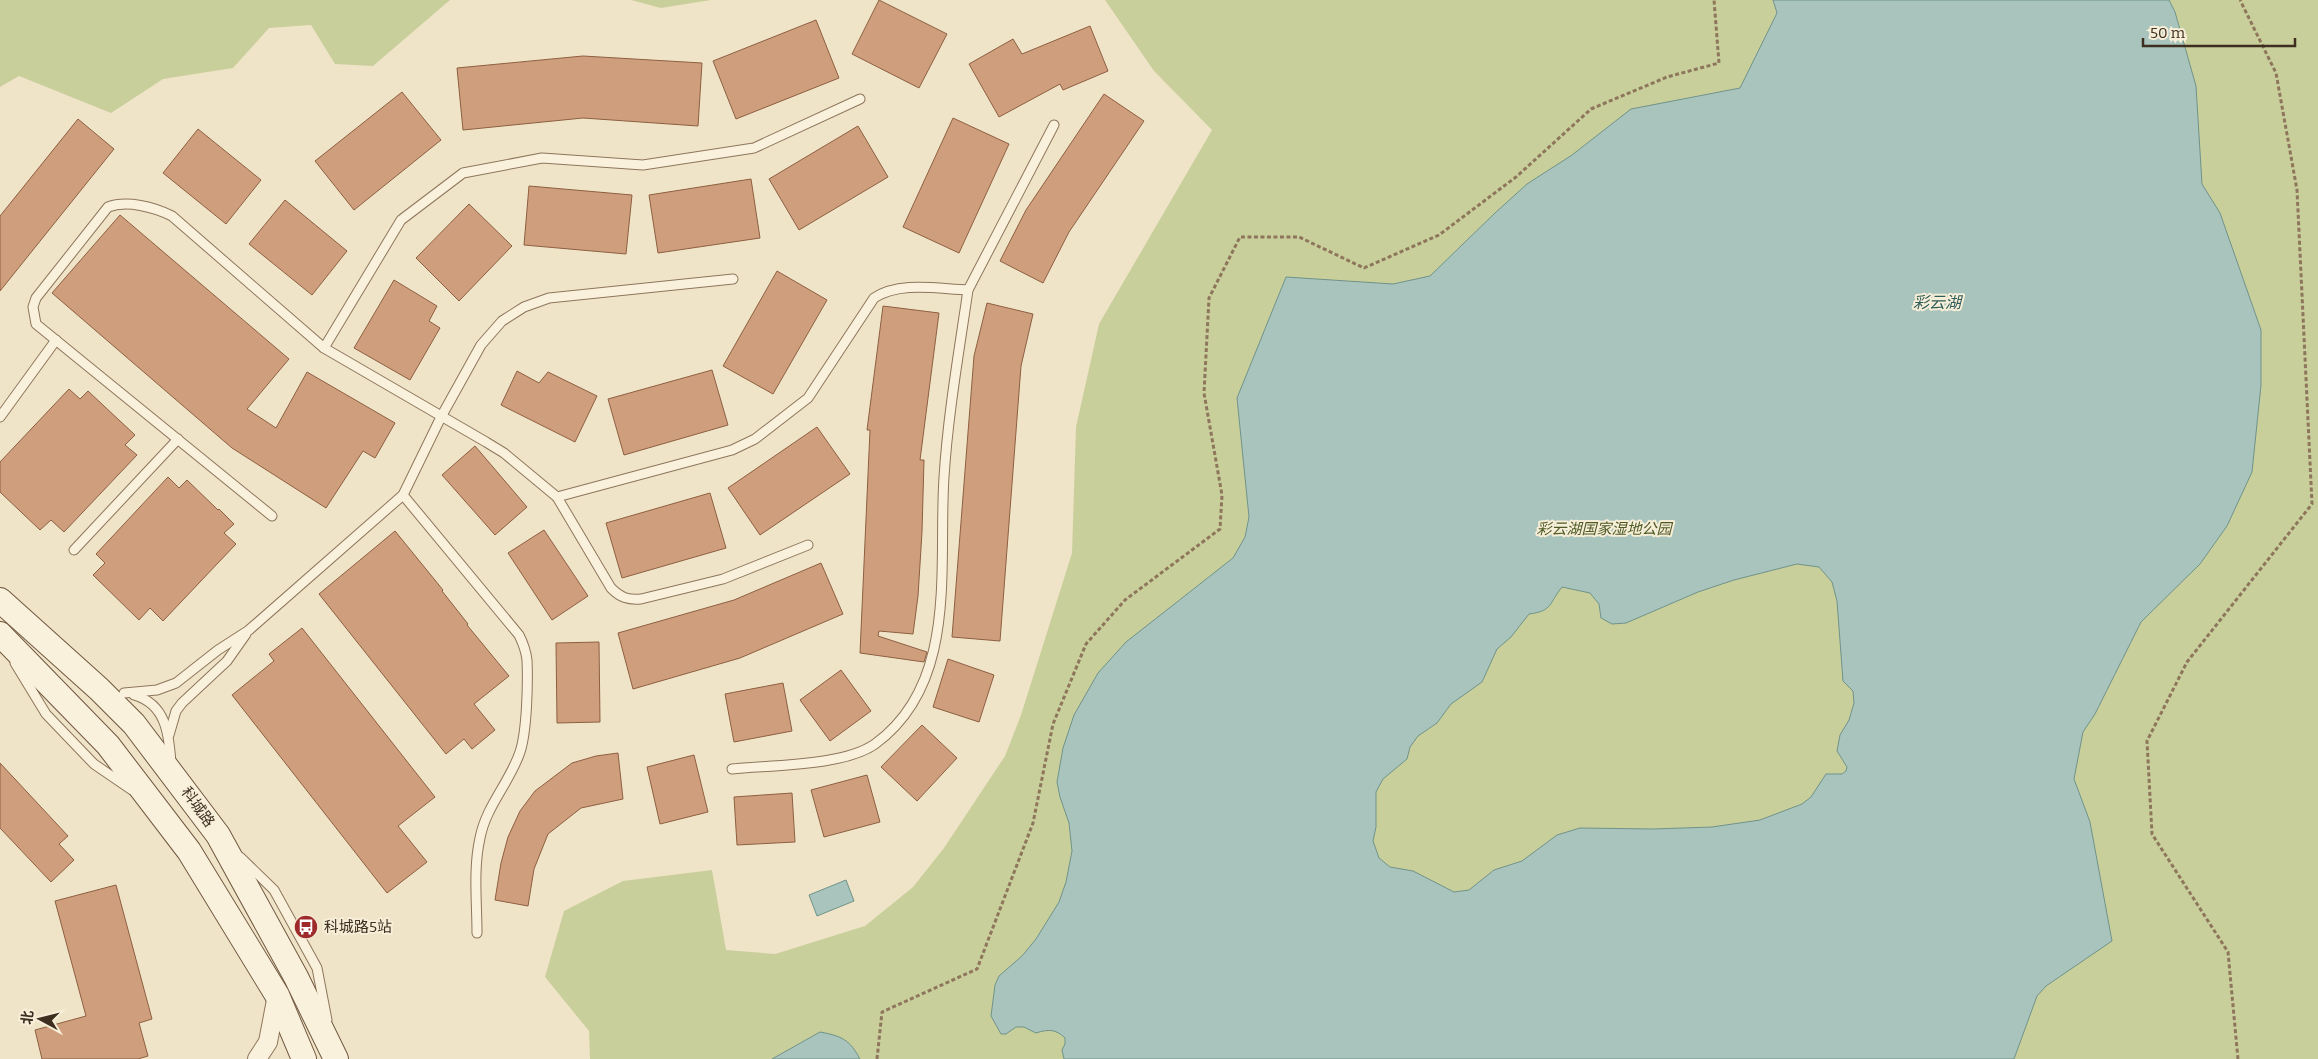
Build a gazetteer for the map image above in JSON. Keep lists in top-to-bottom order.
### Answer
{
  "streets": {
    "main road": ["科城路"]
  },
  "water": ["彩云湖"],
  "parks": ["彩云湖国家湿地公园"],
  "places": {
    "bus stop": ["科城路5站"]
  },
  "scale_bar": "50 m",
  "north": "left"
}
